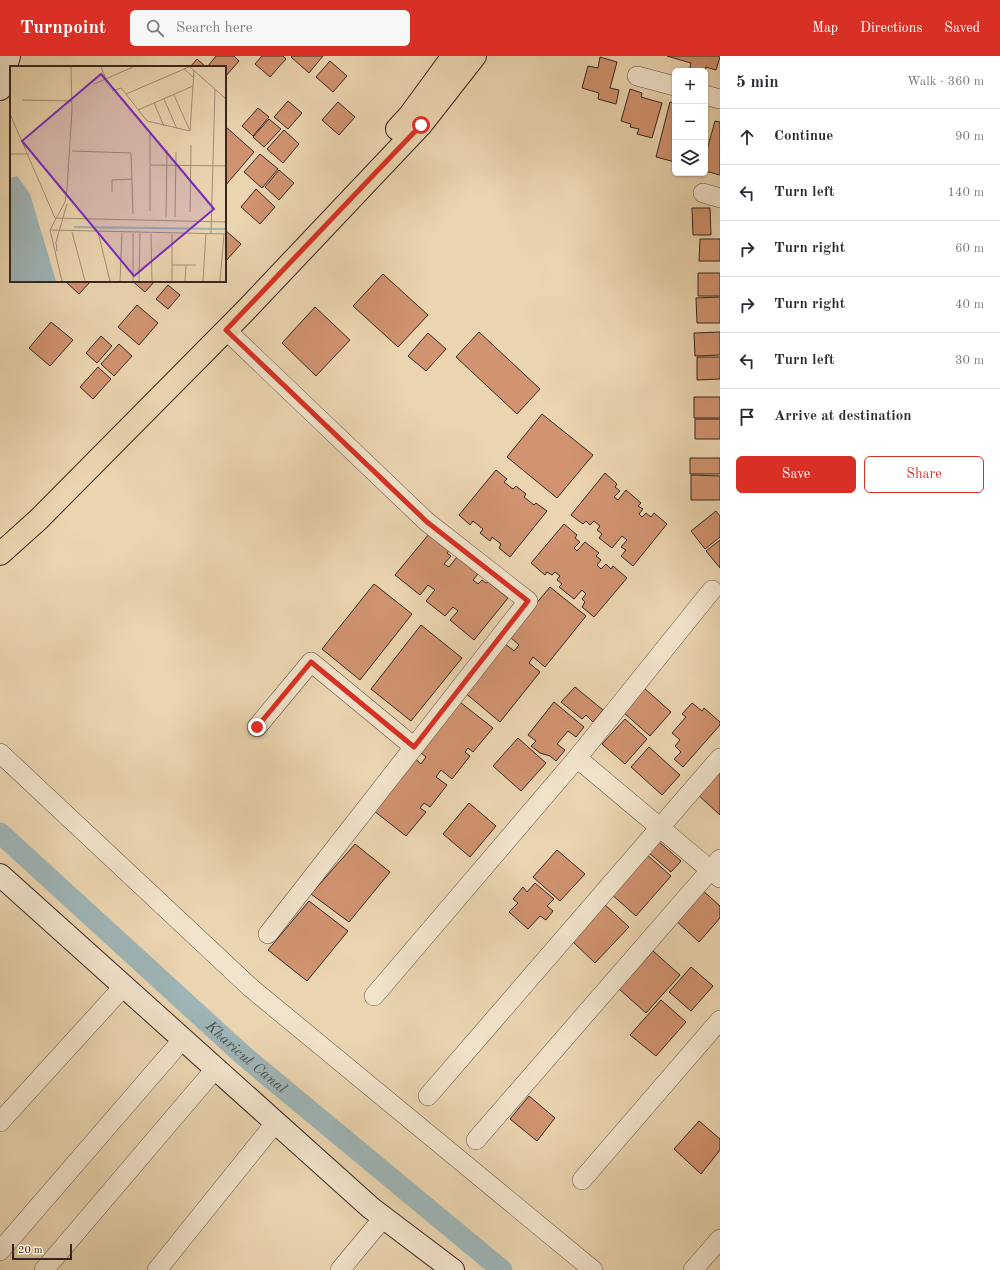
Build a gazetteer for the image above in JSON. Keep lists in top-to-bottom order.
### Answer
{
  "water": ["Kharicut Canal"],
  "scale_bar": "20 m",
  "page": {
    "header": "Turnpoint",
    "search": "Search here",
    "nav": ["Map", "Directions", "Saved"],
    "heading": ["5 min", "Walk · 360 m"],
    "map_buttons": ["+", "−"],
    "list": [
      ["Continue", "90 m"],
      ["Turn left", "140 m"],
      ["Turn right", "60 m"],
      ["Turn right", "40 m"],
      ["Turn left", "30 m"],
      "Arrive at destination"
    ],
    "buttons": ["Save", "Share"],
    "scale": "20 m"
  }
}
